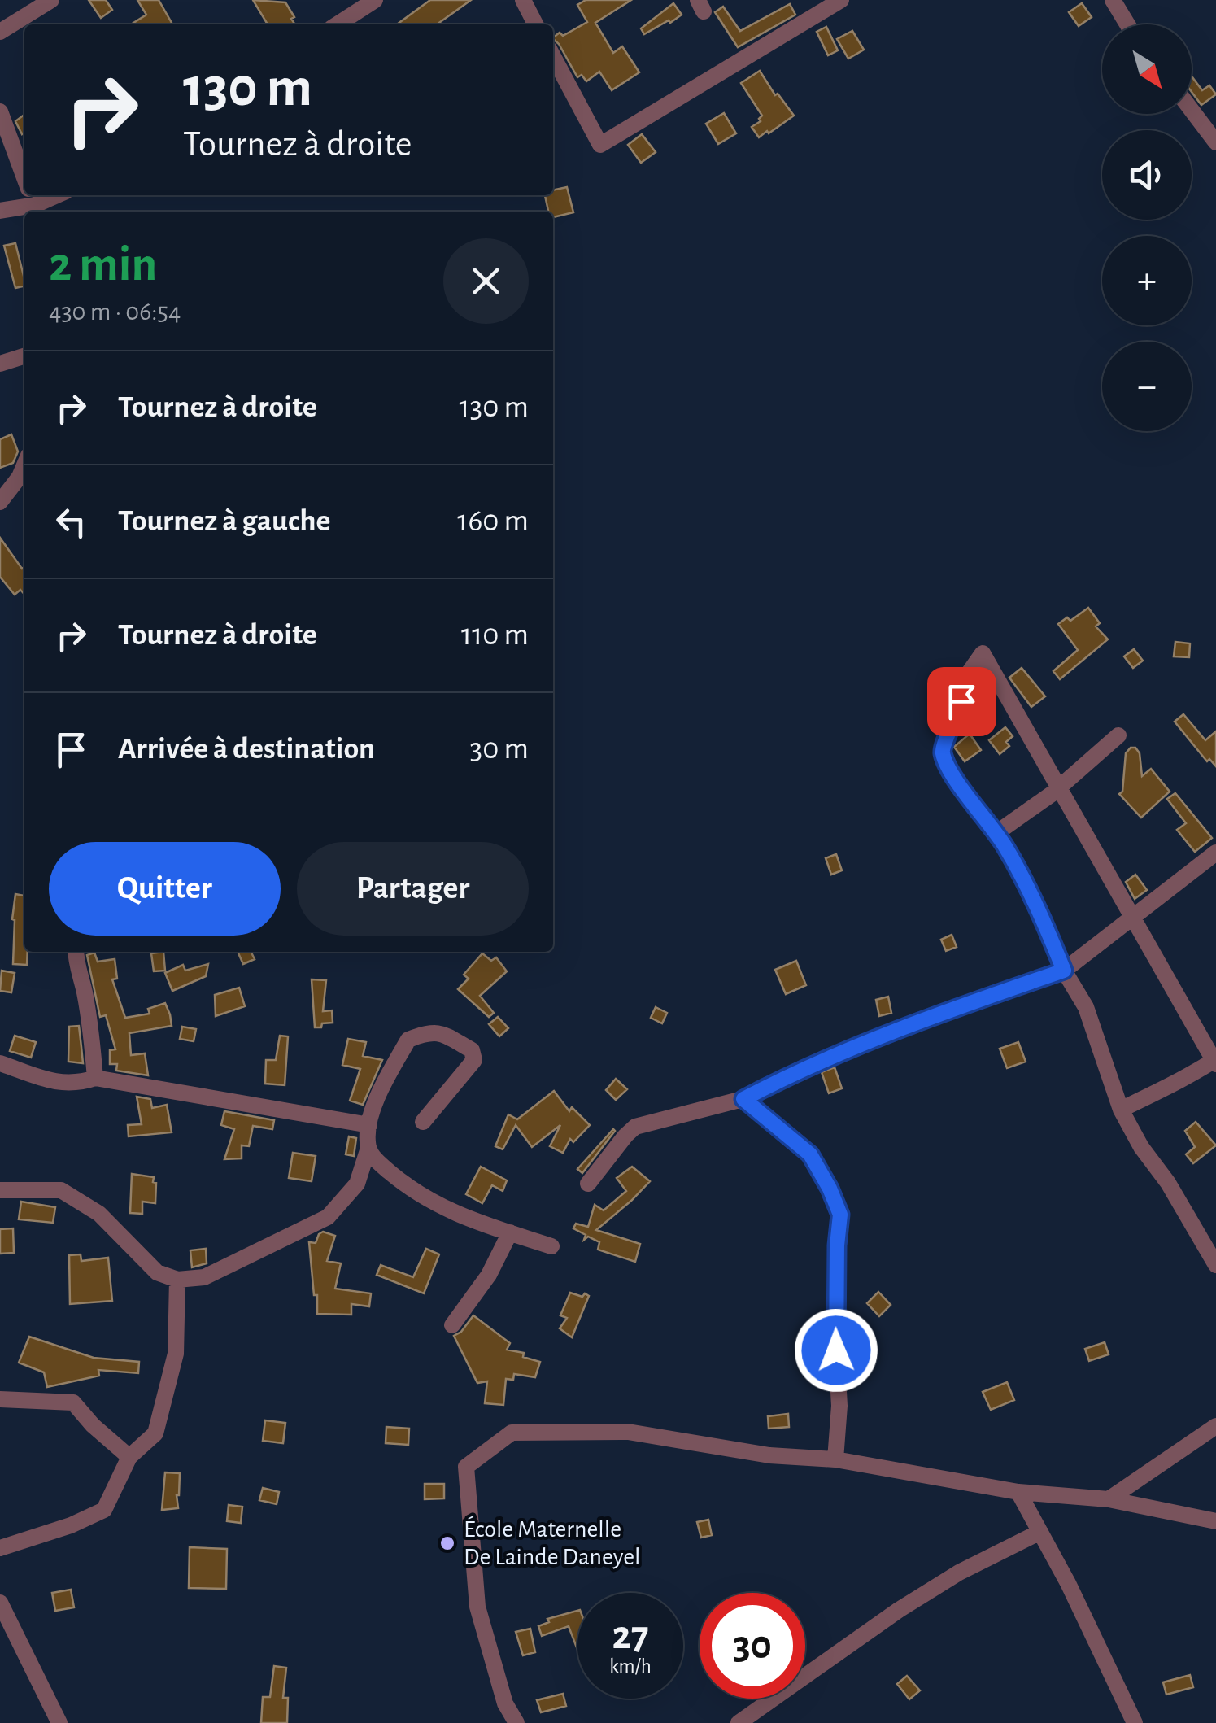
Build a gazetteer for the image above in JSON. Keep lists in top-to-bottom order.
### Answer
{
  "places": ["École Maternelle De Lainde Daneyel"],
  "north": "bottom right",
  "page": {
    "map_buttons": ["+", "−"],
    "turn": ["130 m", "Tournez à droite"],
    "heading": ["2 min", "430 m · 06:54"],
    "list": [
      {
        "name": "Tournez à droite",
        "value": "130 m"
      },
      {
        "name": "Tournez à gauche",
        "value": "160 m"
      },
      {
        "name": "Tournez à droite",
        "value": "110 m"
      },
      {
        "name": "Arrivée à destination",
        "value": "30 m"
      }
    ],
    "buttons": ["Quitter", "Partager"],
    "speed": "27 km/h",
    "limit": "30"
  }
}
